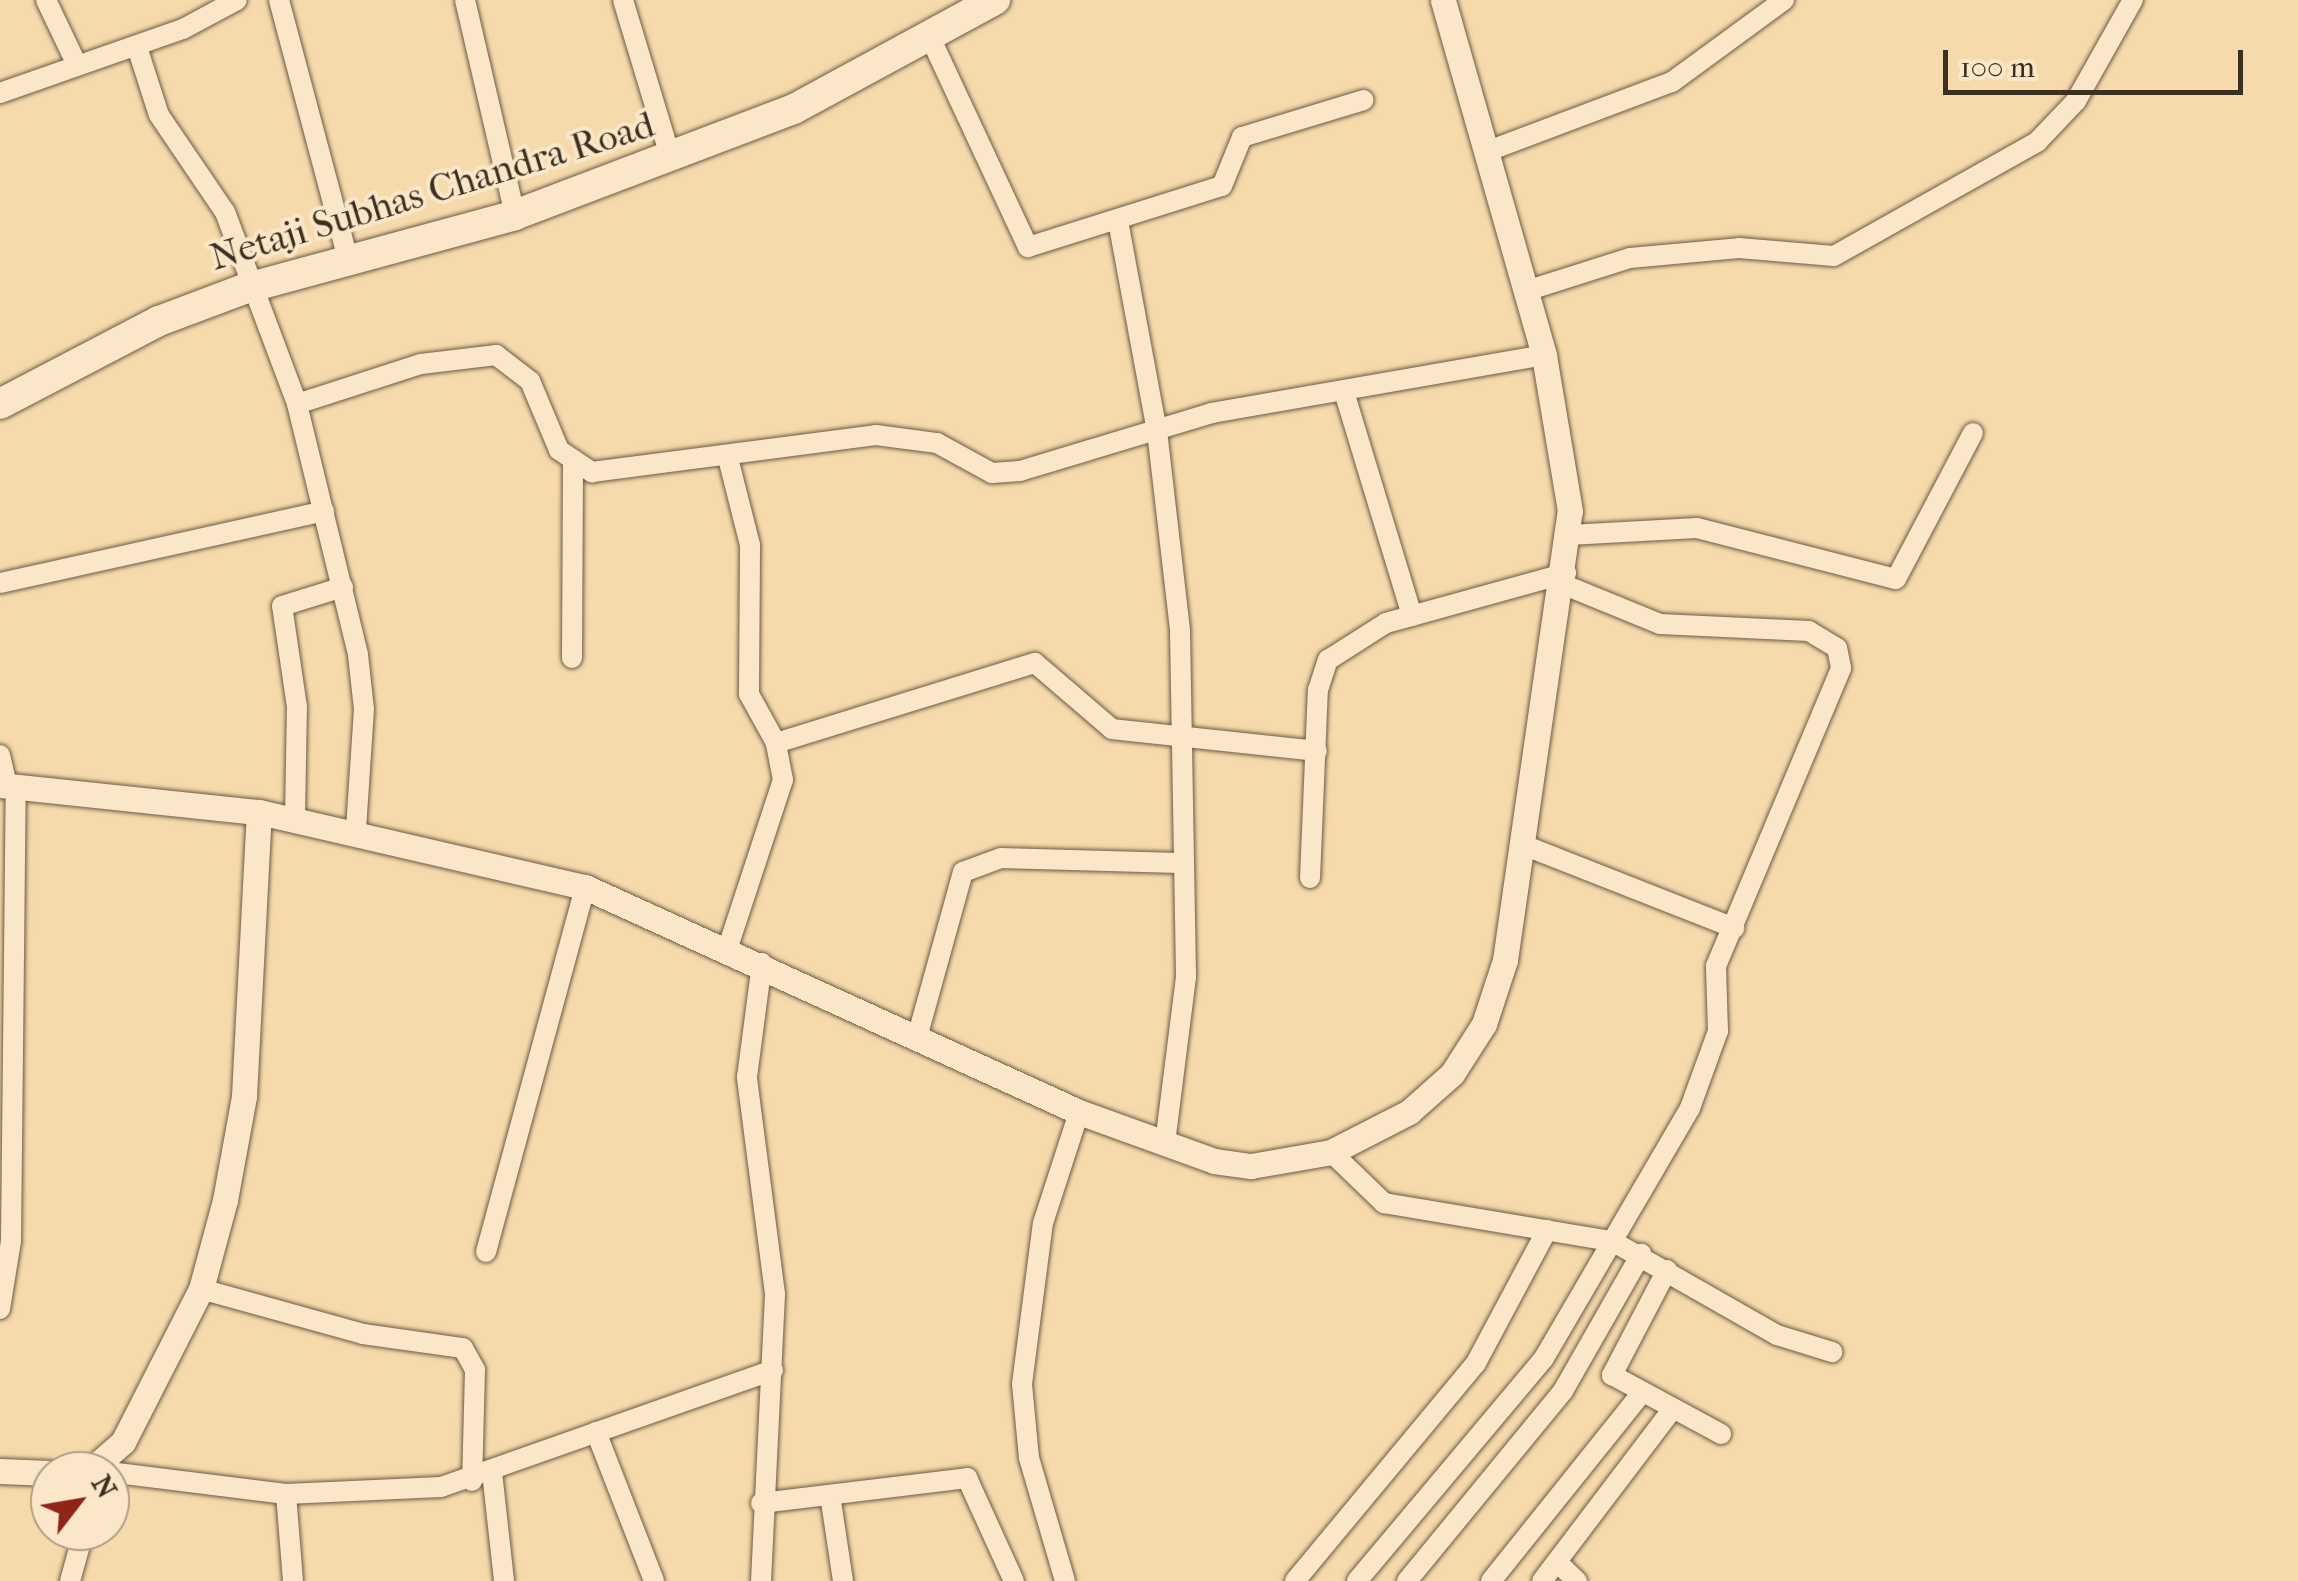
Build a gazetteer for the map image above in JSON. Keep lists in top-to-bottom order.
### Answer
{
  "streets": {
    "main road": ["Netaji Subhas Chandra Road"]
  },
  "scale_bar": "100 m",
  "north": "top right"
}
